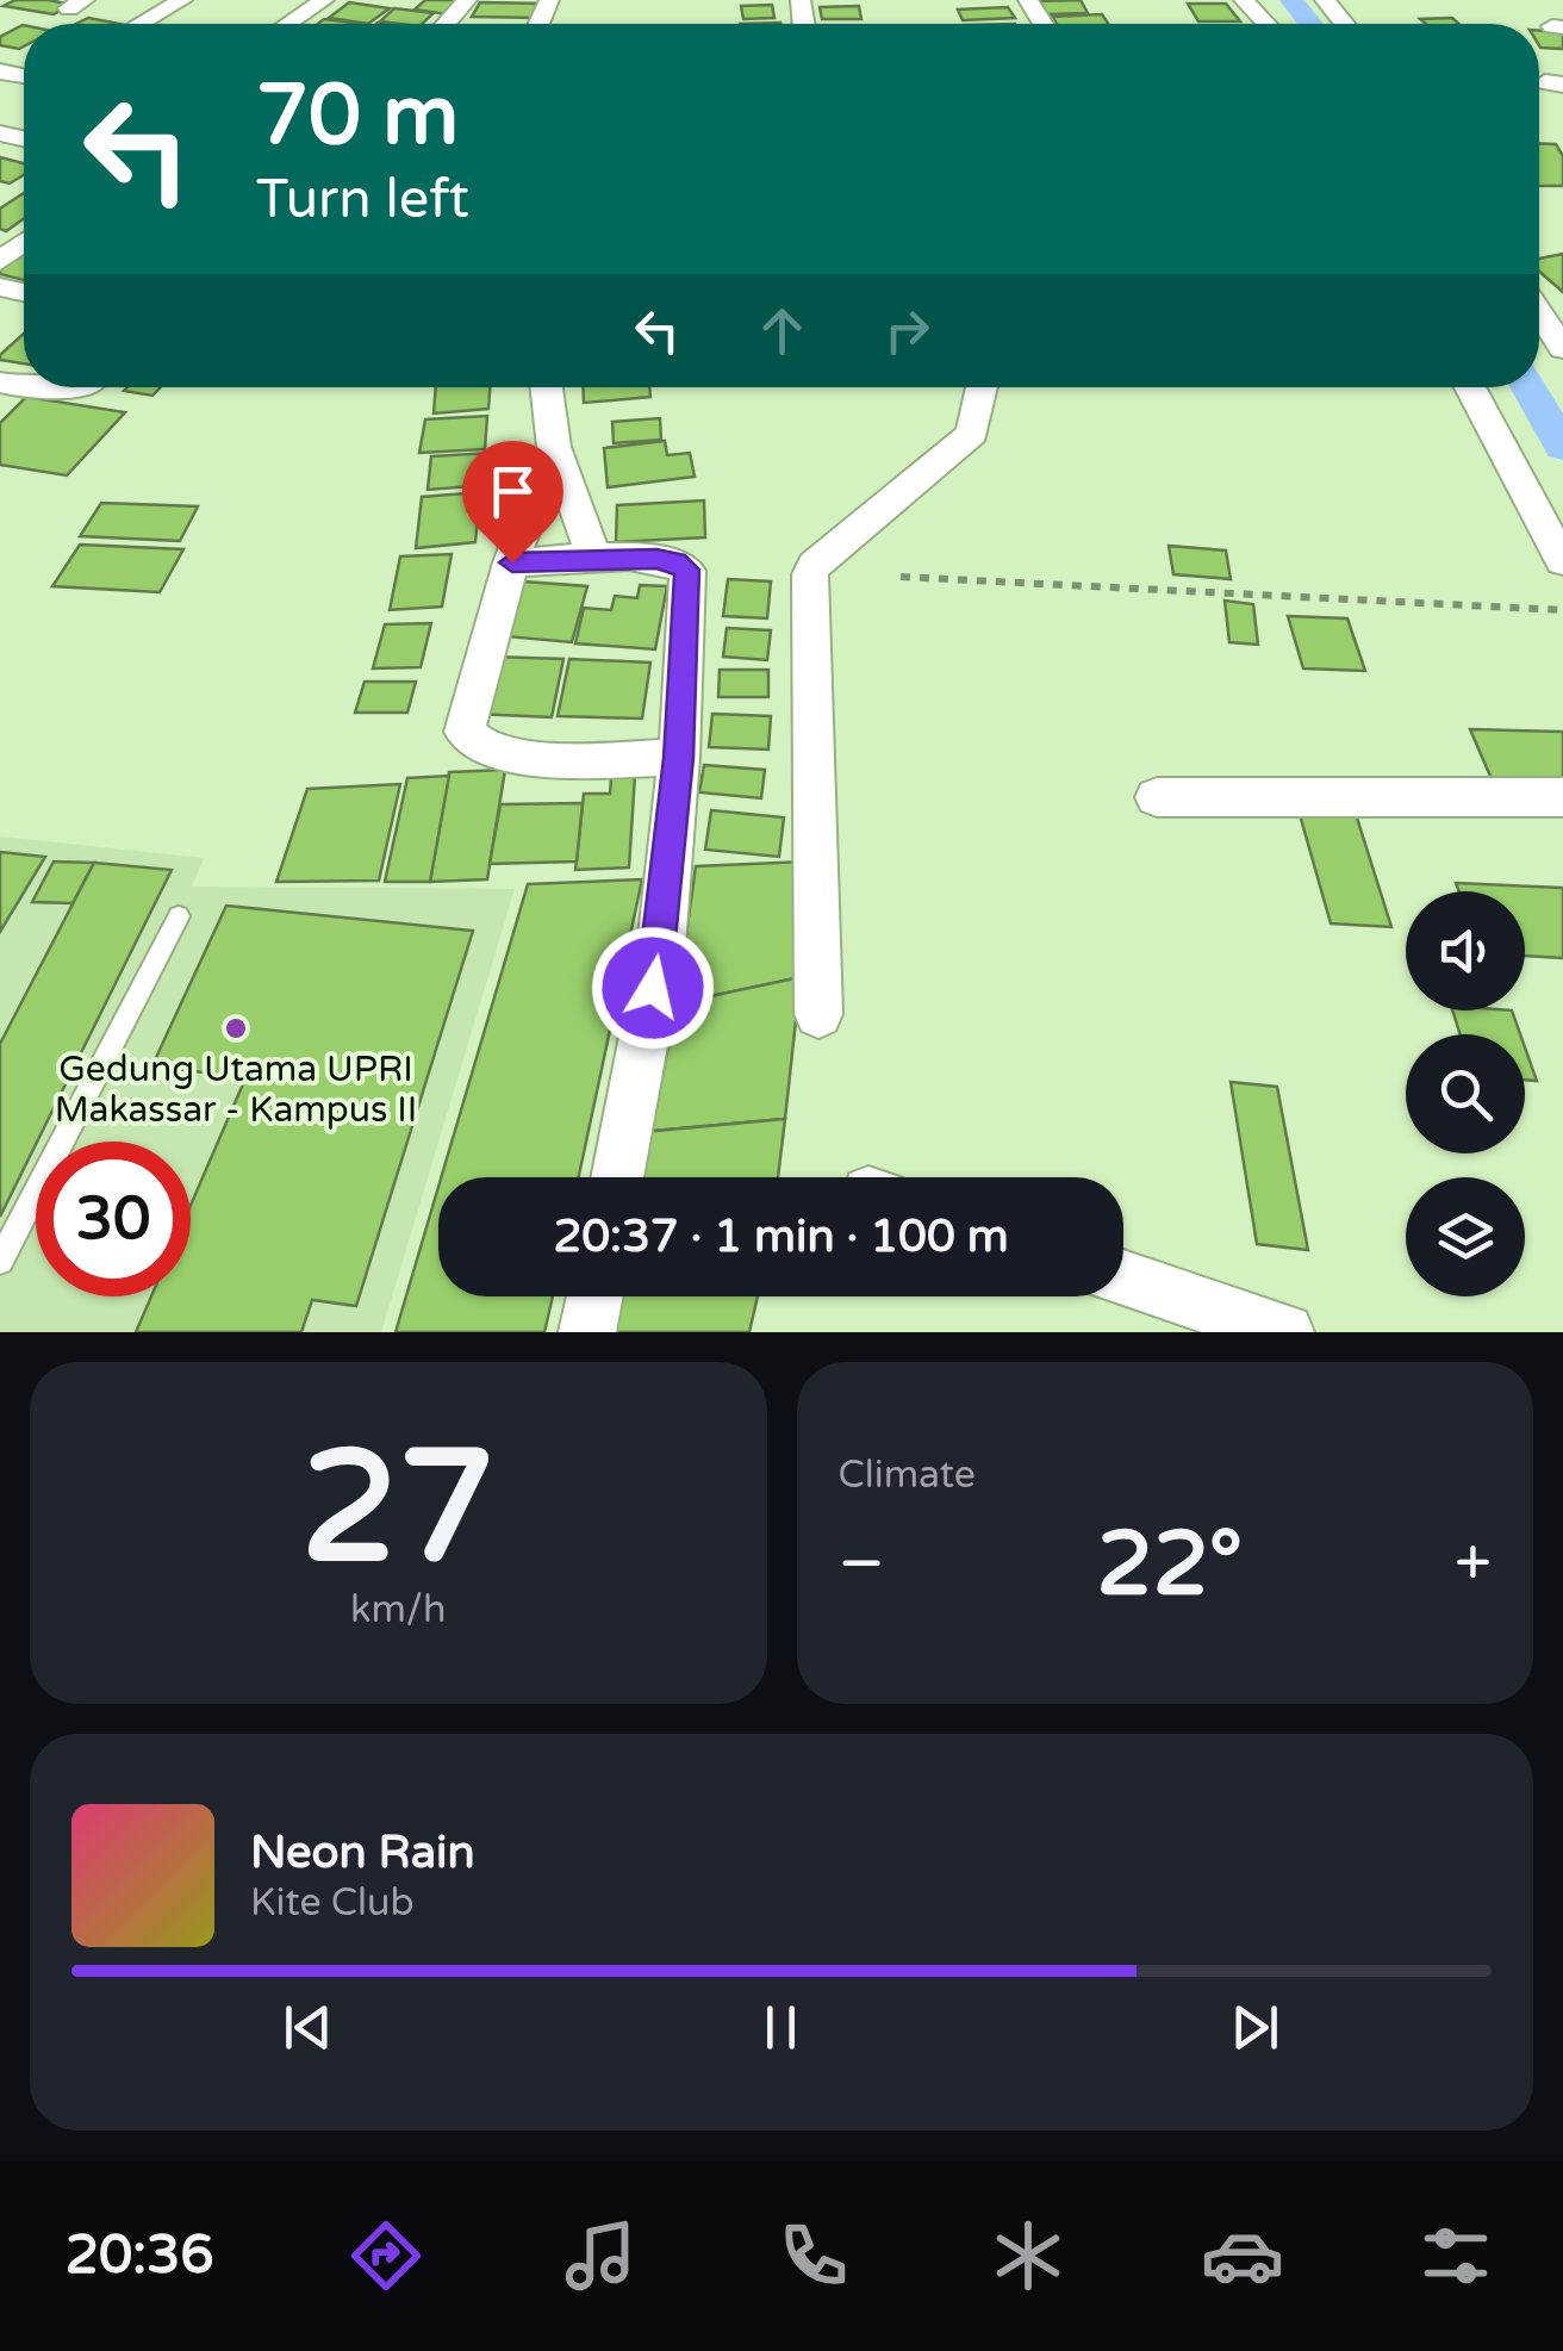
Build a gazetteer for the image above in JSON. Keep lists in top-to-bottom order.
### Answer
{
  "places": ["Gedung Utama UPRI Makassar - Kampus II"],
  "page": {
    "turn": ["70 m", "Turn left"],
    "limit": "30",
    "trip": "20:37 · 1 min · 100 m",
    "tile": [
      ["27", "km/h"],
      "Climate"
    ],
    "heat": ["−", "22°", "+"],
    "song": ["Neon Rain", "Kite Club"],
    "tabs": "20:36"
  }
}
